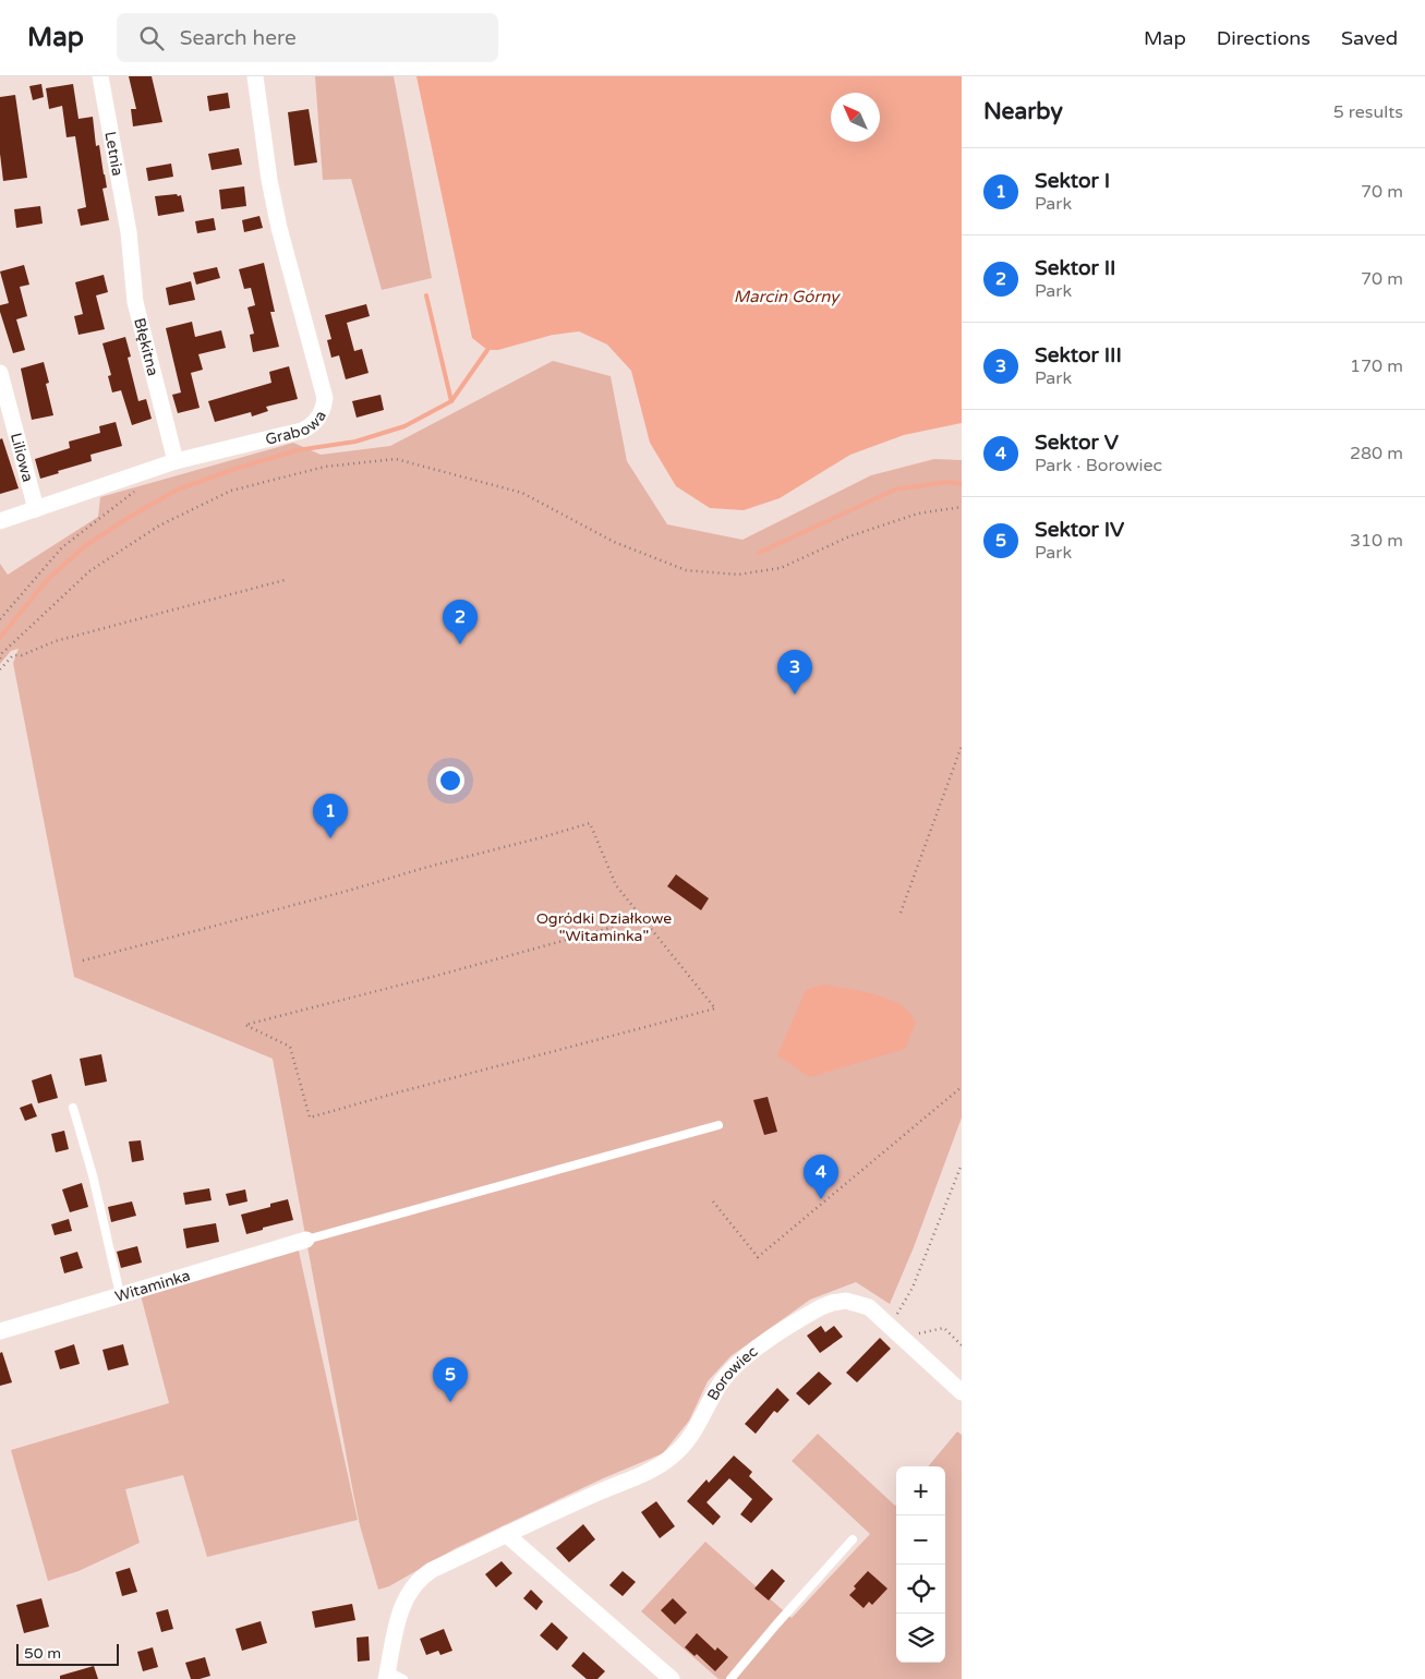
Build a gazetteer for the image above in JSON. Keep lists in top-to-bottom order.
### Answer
{
  "streets": {
    "street": [
      "Letnia",
      "Błękitna",
      "Grabowa",
      "Liliowa",
      "Witaminka",
      "Borowiec"
    ]
  },
  "crossings": [
    ["Letnia", "Błękitna"],
    ["Błękitna", "Grabowa"],
    ["Grabowa", "Liliowa"]
  ],
  "water": ["Marcin Górny"],
  "parks": ["Ogródki Działkowe \"Witaminka\""],
  "scale_bar": "50 m",
  "north": "top left",
  "page": {
    "header": "Map",
    "search": "Search here",
    "nav": ["Map", "Directions", "Saved"],
    "heading": ["Nearby", "5 results"],
    "list": [
      {
        "mark": "1",
        "name": "Sektor I",
        "note": "Park",
        "value": "70 m"
      },
      {
        "mark": "2",
        "name": "Sektor II",
        "note": "Park",
        "value": "70 m"
      },
      {
        "mark": "3",
        "name": "Sektor III",
        "note": "Park",
        "value": "170 m"
      },
      {
        "mark": "4",
        "name": "Sektor V",
        "note": "Park · Borowiec",
        "value": "280 m"
      },
      {
        "mark": "5",
        "name": "Sektor IV",
        "note": "Park",
        "value": "310 m"
      }
    ],
    "pins": [
      "2",
      "3",
      "1",
      "4",
      "5"
    ],
    "map_buttons": ["+", "−"],
    "scale": "50 m"
  }
}
